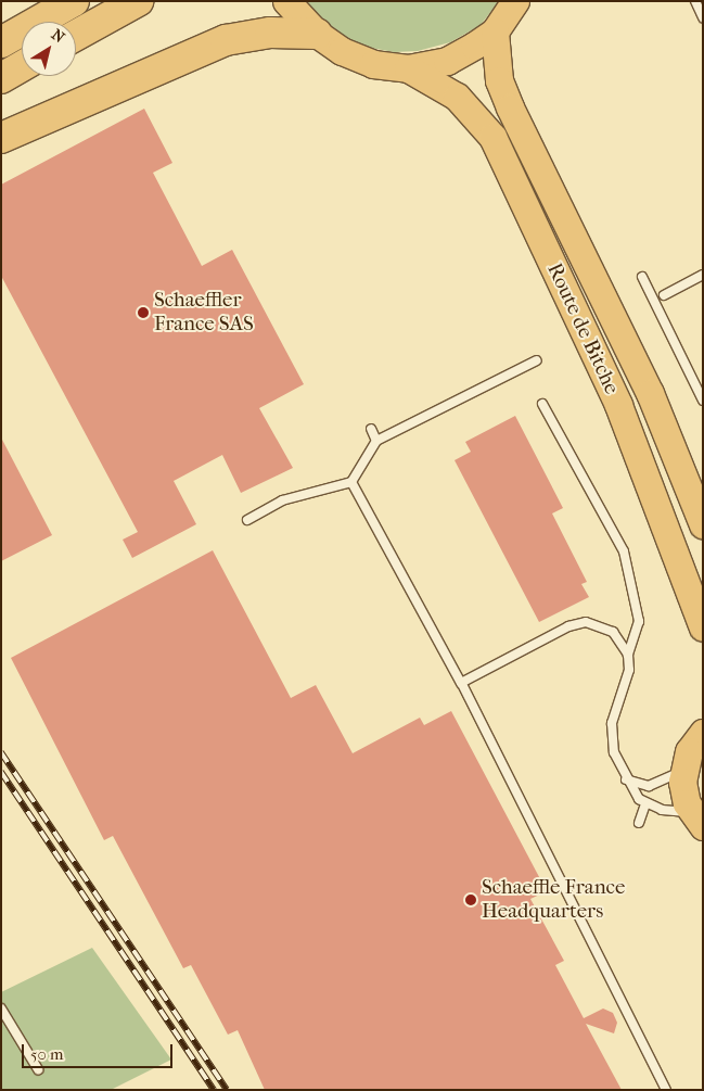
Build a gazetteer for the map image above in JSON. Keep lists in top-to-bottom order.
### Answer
{
  "streets": {
    "main road": ["Route de Bitche"]
  },
  "places": ["Schaeffler France SAS", "Schaeffle France Headquarters"],
  "scale_bar": "50 m",
  "north": "top right"
}
